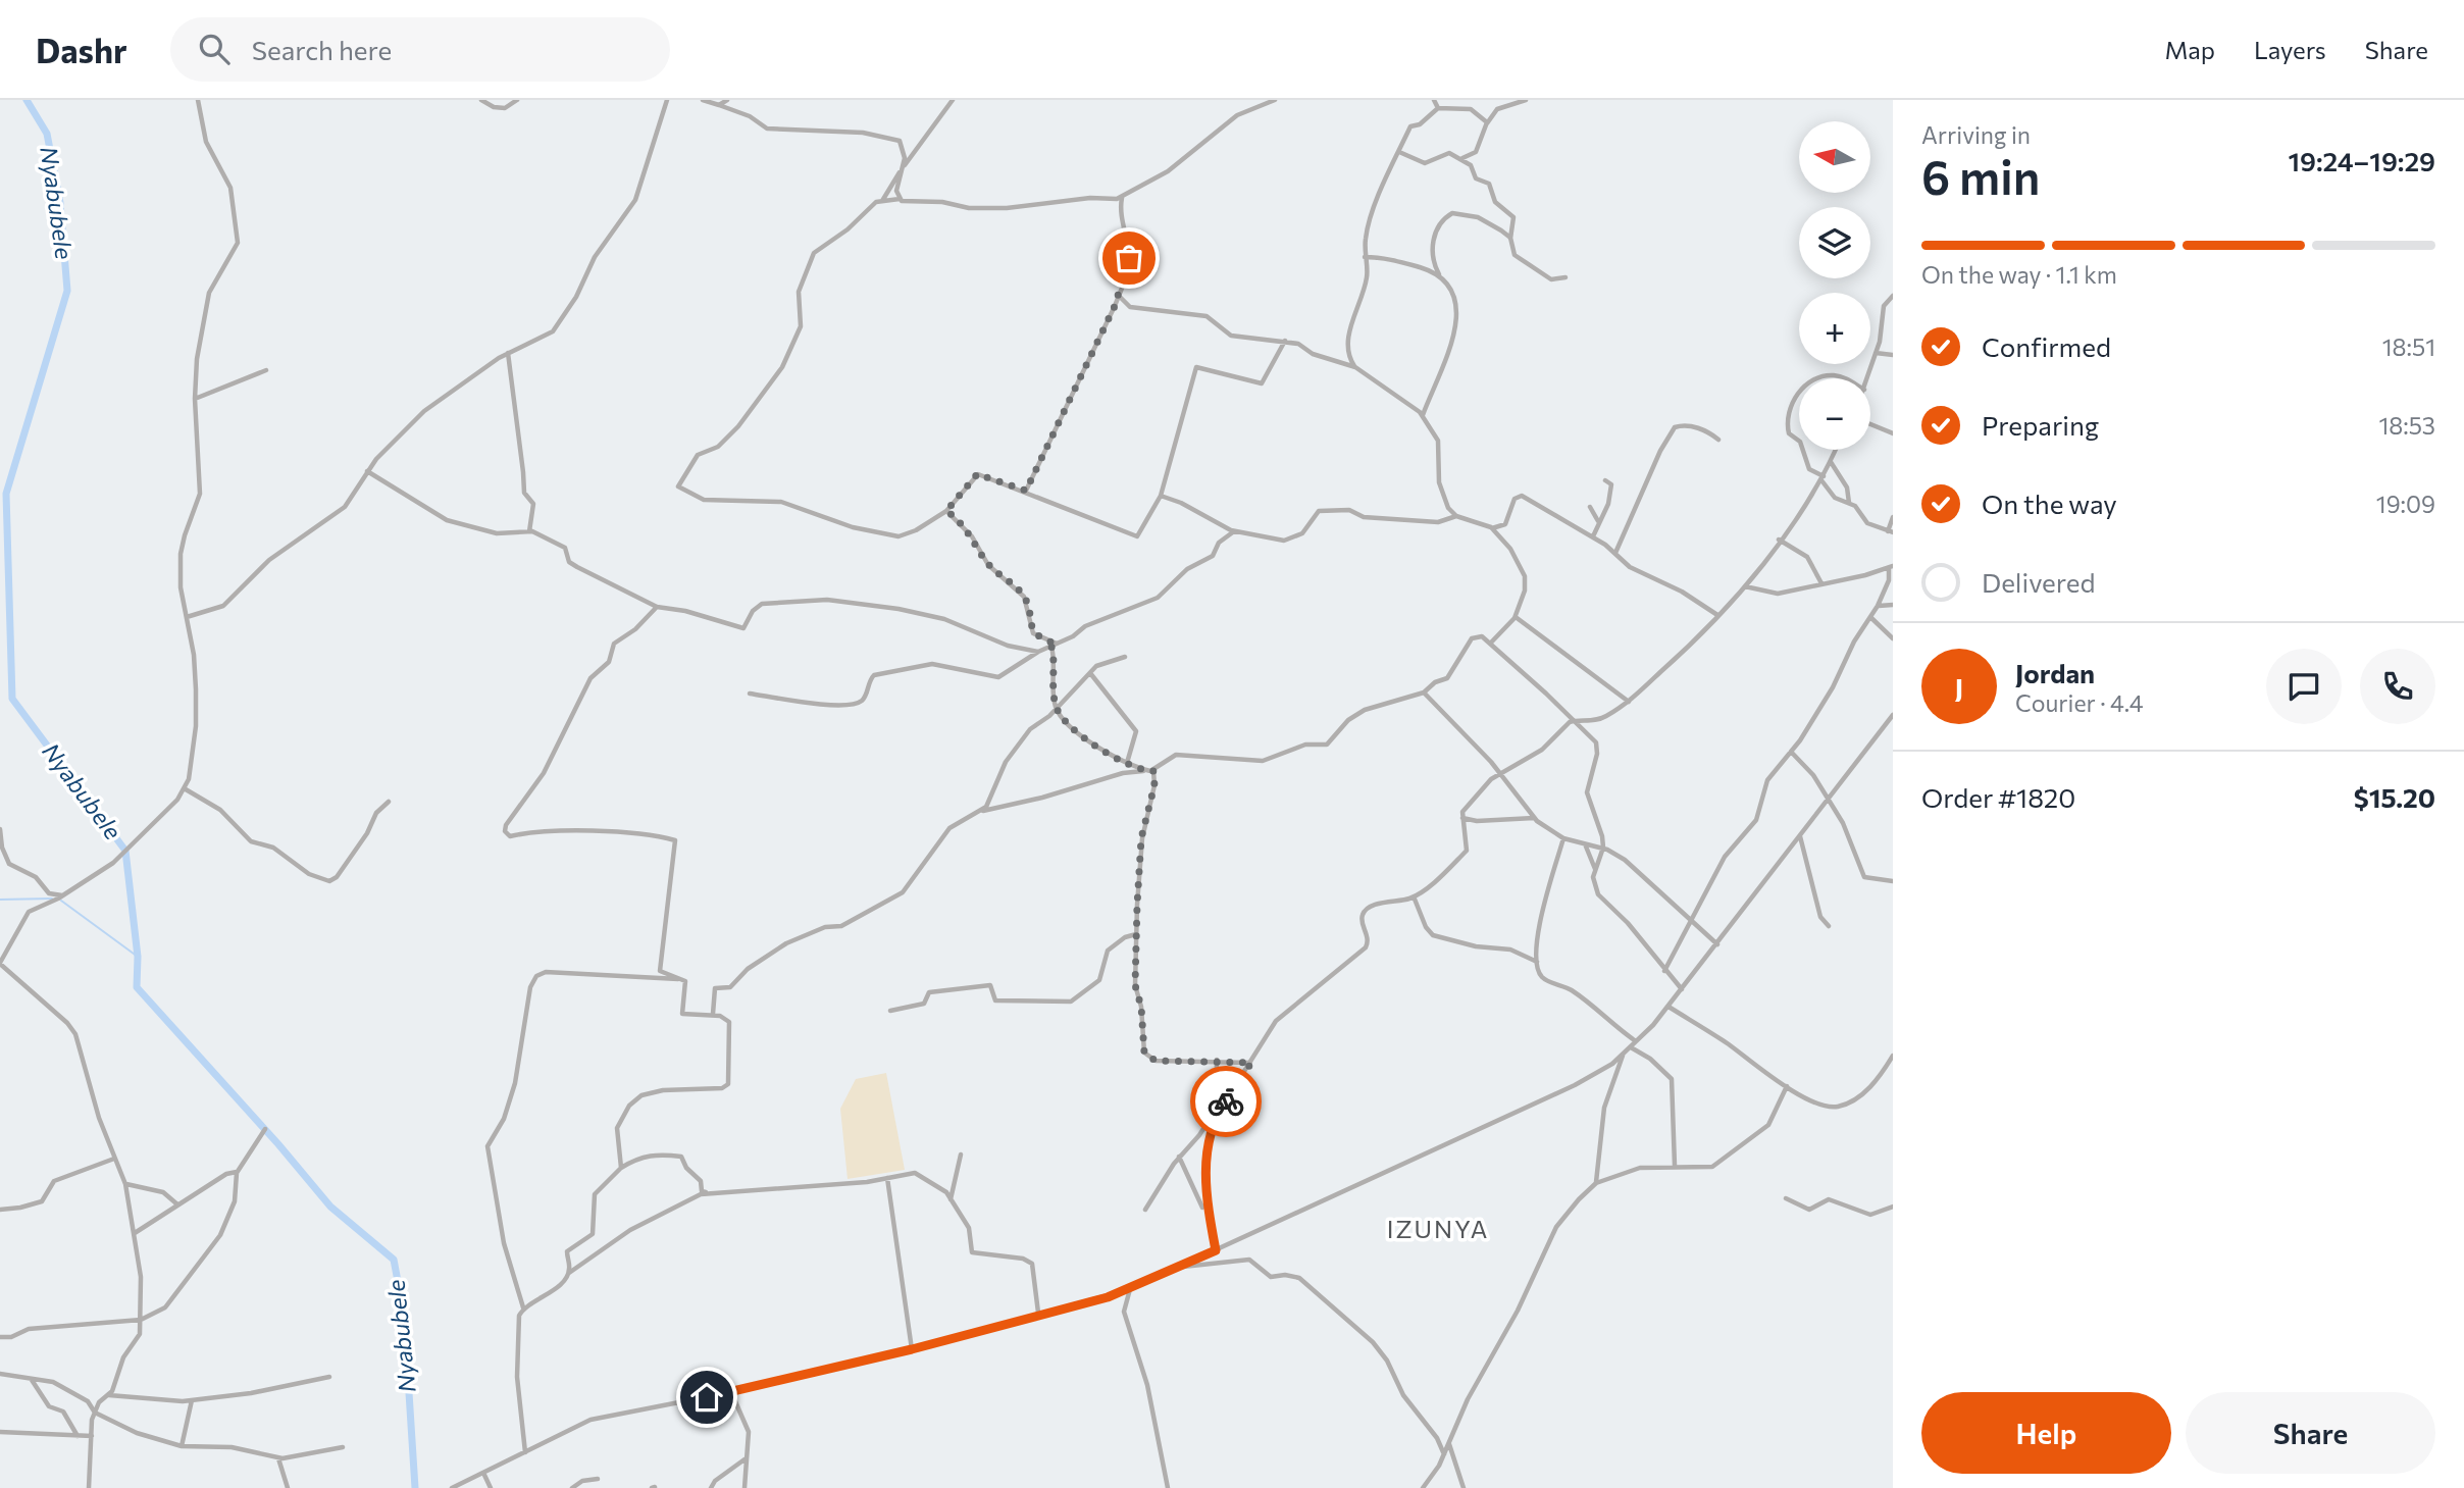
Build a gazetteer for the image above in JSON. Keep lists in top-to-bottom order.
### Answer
{
  "districts": ["IZUNYA"],
  "water": ["Nyabubele"],
  "north": "left",
  "page": {
    "header": "Dashr",
    "search": "Search here",
    "nav": ["Map", "Layers", "Share"],
    "heading": ["6 min", "Arriving in", "19:24–19:29"],
    "panel": [
      "Jordan",
      "Courier · 4.4",
      "Order #1820",
      "$15.20"
    ],
    "map_buttons": ["+", "−"],
    "bar": "On the way · 1.1 km",
    "list": [
      ["Confirmed", "18:51"],
      ["Preparing", "18:53"],
      ["On the way", "19:09"],
      "Delivered"
    ],
    "round": "J",
    "buttons": ["Help", "Share"]
  }
}
